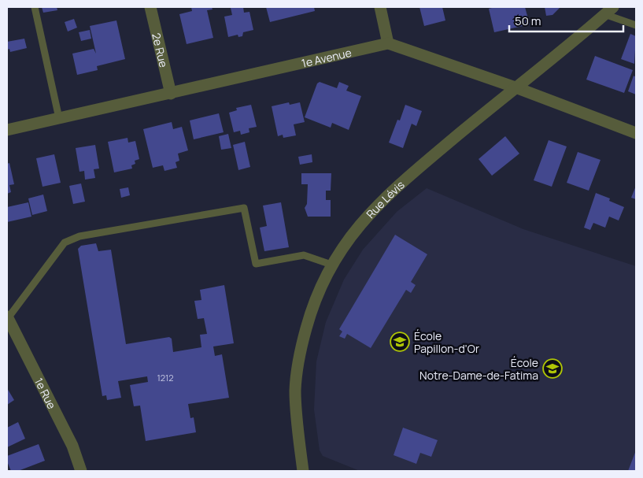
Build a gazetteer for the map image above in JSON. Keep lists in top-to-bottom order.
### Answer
{
  "streets": {
    "street": [
      "2e Rue",
      "1e Avenue",
      "Rue Lévis",
      "1e Rue"
    ]
  },
  "crossings": [
    ["2e Rue", "1e Avenue"]
  ],
  "places": {
    "school or university": ["École Papillon-d'Or", "École Notre-Dame-de-Fatima"]
  },
  "house_numbers": ["1212"],
  "scale_bar": "50 m"
}
